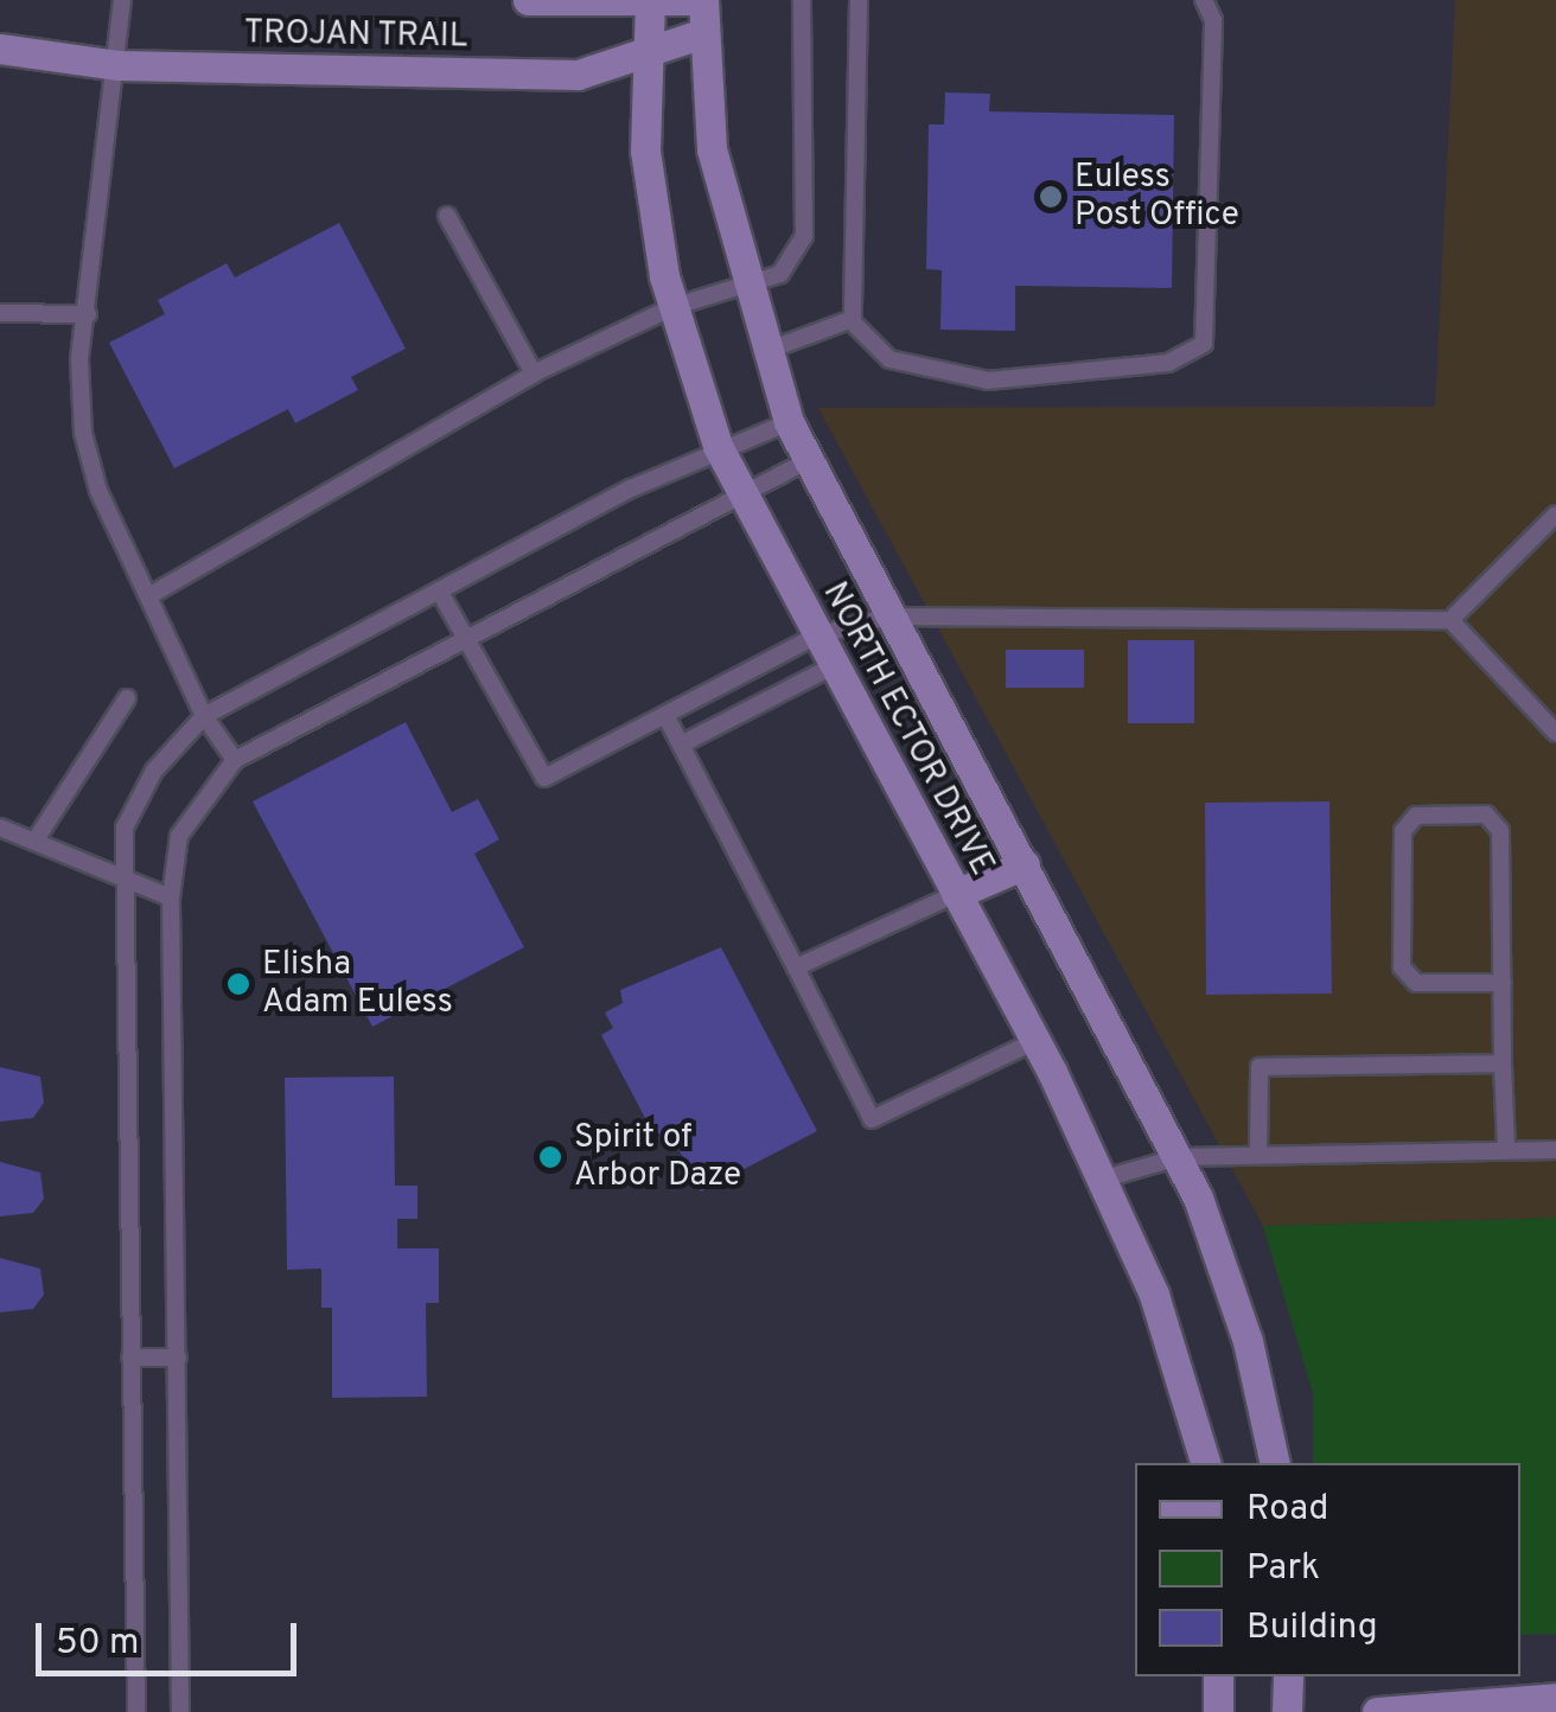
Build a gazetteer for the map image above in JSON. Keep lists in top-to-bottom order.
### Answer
{
  "streets": {
    "street": ["TROJAN TRAIL", "NORTH ECTOR DRIVE"]
  },
  "crossings": [
    ["TROJAN TRAIL", "NORTH ECTOR DRIVE"]
  ],
  "places": ["Euless Post Office", "Elisha Adam Euless", "Spirit of Arbor Daze"],
  "legend": ["Road", "Park", "Building"],
  "scale_bar": "50 m"
}
